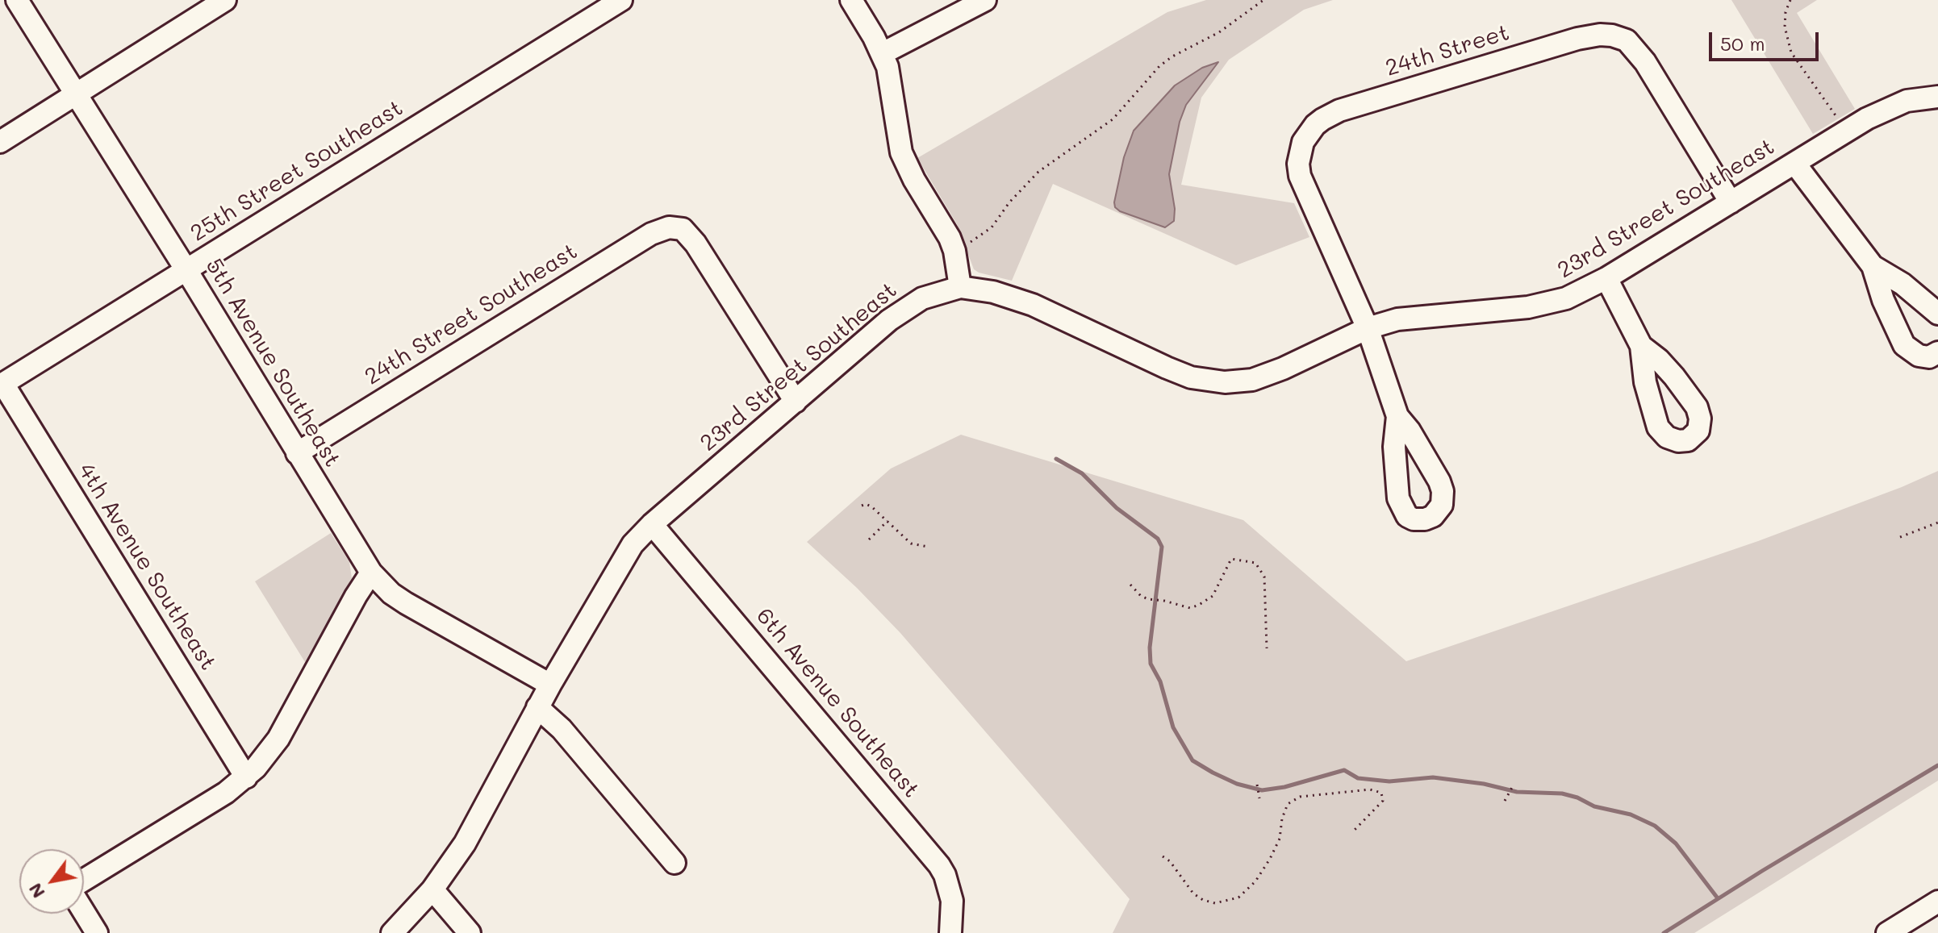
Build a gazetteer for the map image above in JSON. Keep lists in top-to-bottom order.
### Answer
{
  "streets": {
    "street": [
      "24th Street",
      "25th Street Southeast",
      "23rd Street Southeast",
      "24th Street Southeast",
      "5th Avenue Southeast",
      "4th Avenue Southeast",
      "6th Avenue Southeast"
    ]
  },
  "crossings": [
    ["24th Street", "23rd Street Southeast"],
    ["25th Street Southeast", "5th Avenue Southeast"],
    ["25th Street Southeast", "4th Avenue Southeast"],
    ["23rd Street Southeast", "24th Street Southeast"],
    ["23rd Street Southeast", "5th Avenue Southeast"],
    ["23rd Street Southeast", "6th Avenue Southeast"],
    ["24th Street Southeast", "5th Avenue Southeast"]
  ],
  "scale_bar": "50 m",
  "north": "bottom left"
}
